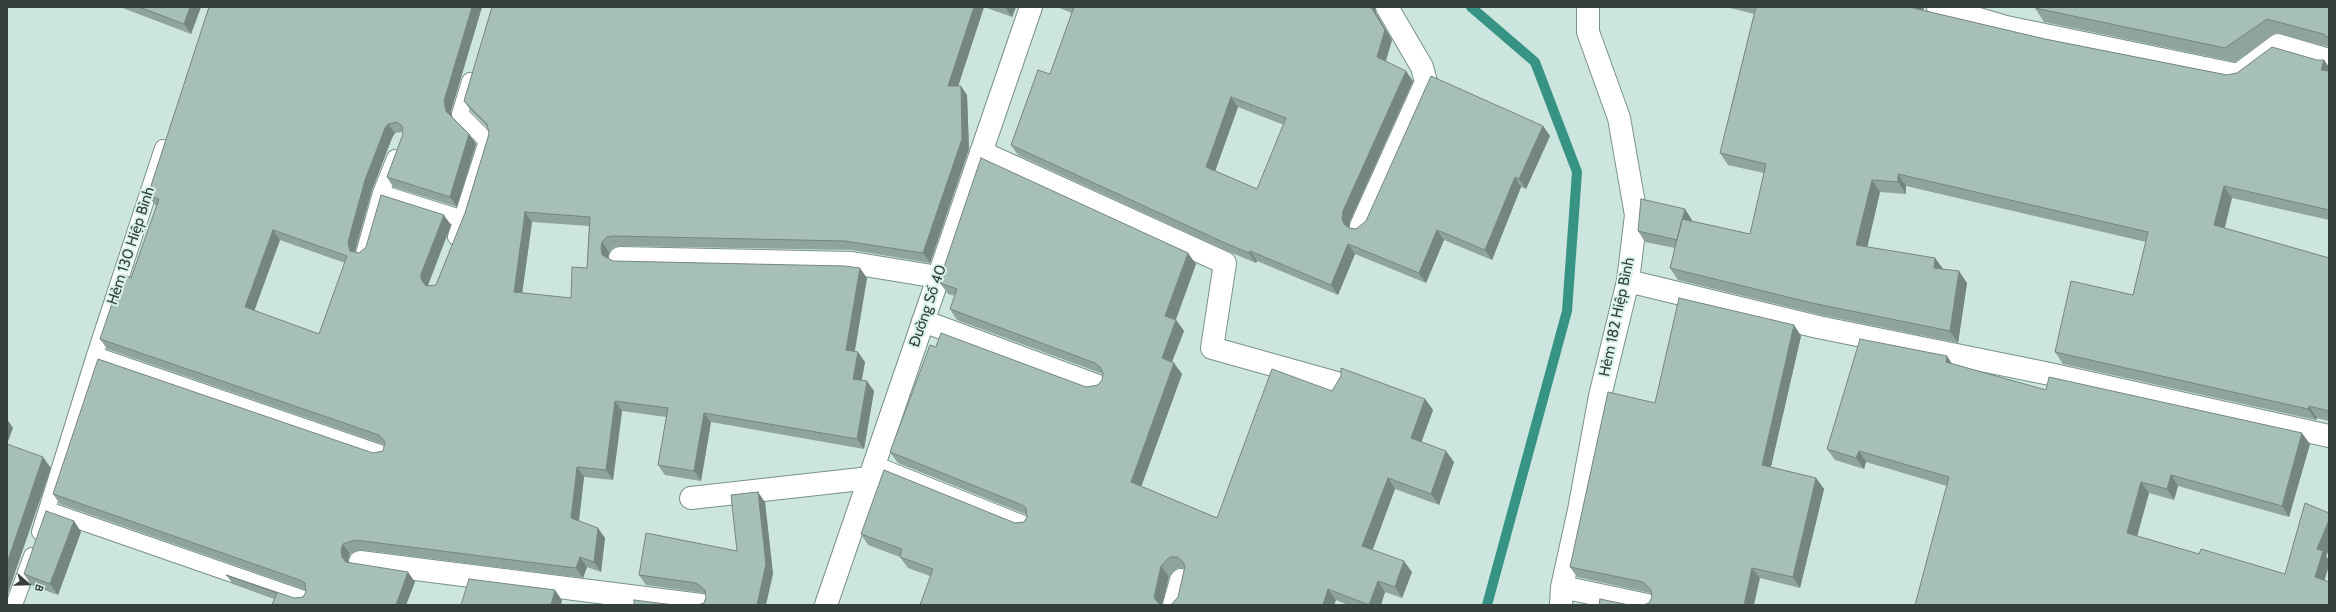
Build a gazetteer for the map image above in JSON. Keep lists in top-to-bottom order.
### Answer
{
  "streets": {
    "street": ["Đường Số 40", "Hẻm 182 Hiệp Bình"],
    "lane": ["Hẻm 130 Hiệp Bình"]
  },
  "north": "right"
}
